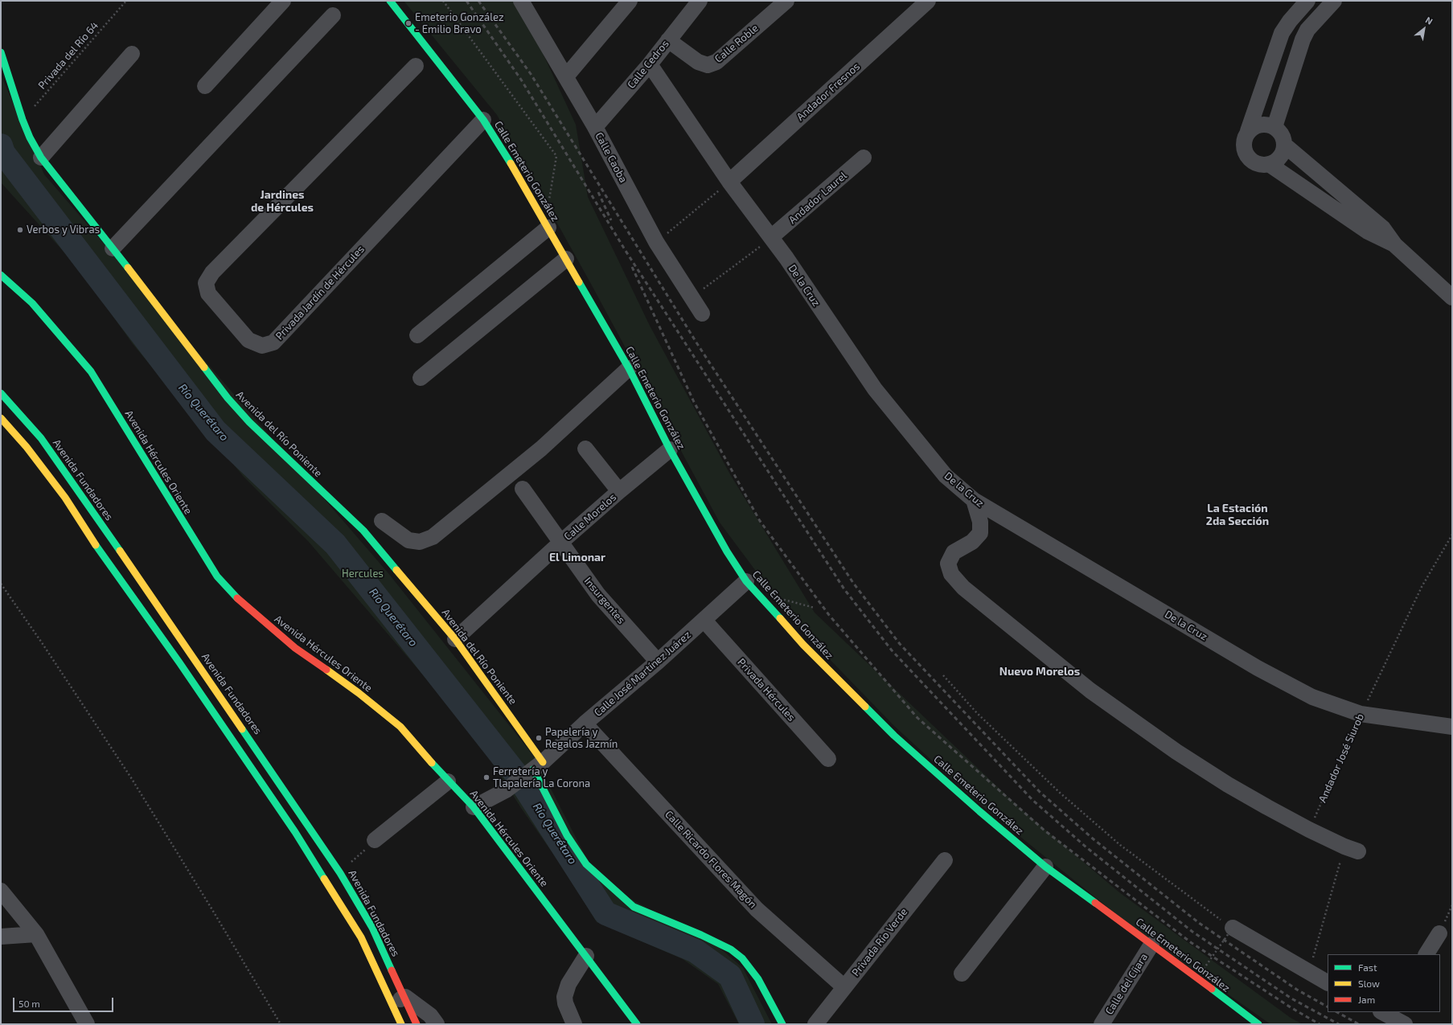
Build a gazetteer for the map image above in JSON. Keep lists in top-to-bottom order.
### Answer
{
  "streets": {
    "street": [
      "Calle Roble",
      "Calle Cedros",
      "Andador Fresnos",
      "Calle Caoba",
      "Calle Emeterio González",
      "Andador Laurel",
      "De la Cruz",
      "Privada Jardín de Hércules",
      "Avenida del Río Poniente",
      "Avenida Hércules Oriente",
      "Avenida Fundadores",
      "Calle Morelos",
      "Insurgentes",
      "Calle José Martínez Juárez",
      "Privada Hércules",
      "Calle Ricardo Flores Magón",
      "Privada Río Verde",
      "Calle del Cíjara"
    ],
    "path": ["Privada del Río 64", "Andador José Siurob"]
  },
  "crossings": [
    ["Calle Roble", "Calle Cedros"],
    ["Privada del Río 64", "Avenida del Río Poniente"],
    ["Calle Cedros", "Calle Caoba"],
    ["Calle Cedros", "De la Cruz"],
    ["Andador Fresnos", "De la Cruz"],
    ["Calle Emeterio González", "Privada Jardín de Hércules"],
    ["Calle Emeterio González", "Calle Morelos"],
    ["Calle Emeterio González", "Calle José Martínez Juárez"],
    ["Calle Emeterio González", "Calle del Cíjara"],
    ["Andador Laurel", "De la Cruz"],
    ["De la Cruz", "Andador José Siurob"],
    ["Avenida del Río Poniente", "Calle Morelos"],
    ["Avenida del Río Poniente", "Calle José Martínez Juárez"],
    ["Avenida Hércules Oriente", "Calle José Martínez Juárez"],
    ["Calle Morelos", "Insurgentes"],
    ["Insurgentes", "Calle José Martínez Juárez"],
    ["Calle José Martínez Juárez", "Privada Hércules"],
    ["Calle José Martínez Juárez", "Calle Ricardo Flores Magón"],
    ["Calle Ricardo Flores Magón", "Privada Río Verde"]
  ],
  "districts": [
    "Jardines de Hércules",
    "La Estación 2da Sección",
    "El Limonar",
    "Nuevo Morelos"
  ],
  "water": ["Río Querétaro"],
  "parks": ["Hercules"],
  "places": [
    "Emeterio González - Emilio Bravo",
    "Verbos y Vibras",
    "Papelería y Regalos Jazmín",
    "Ferretería y Tlapalería La Corona"
  ],
  "legend": ["Fast", "Slow", "Jam"],
  "scale_bar": "50 m",
  "north": "top right"
}
